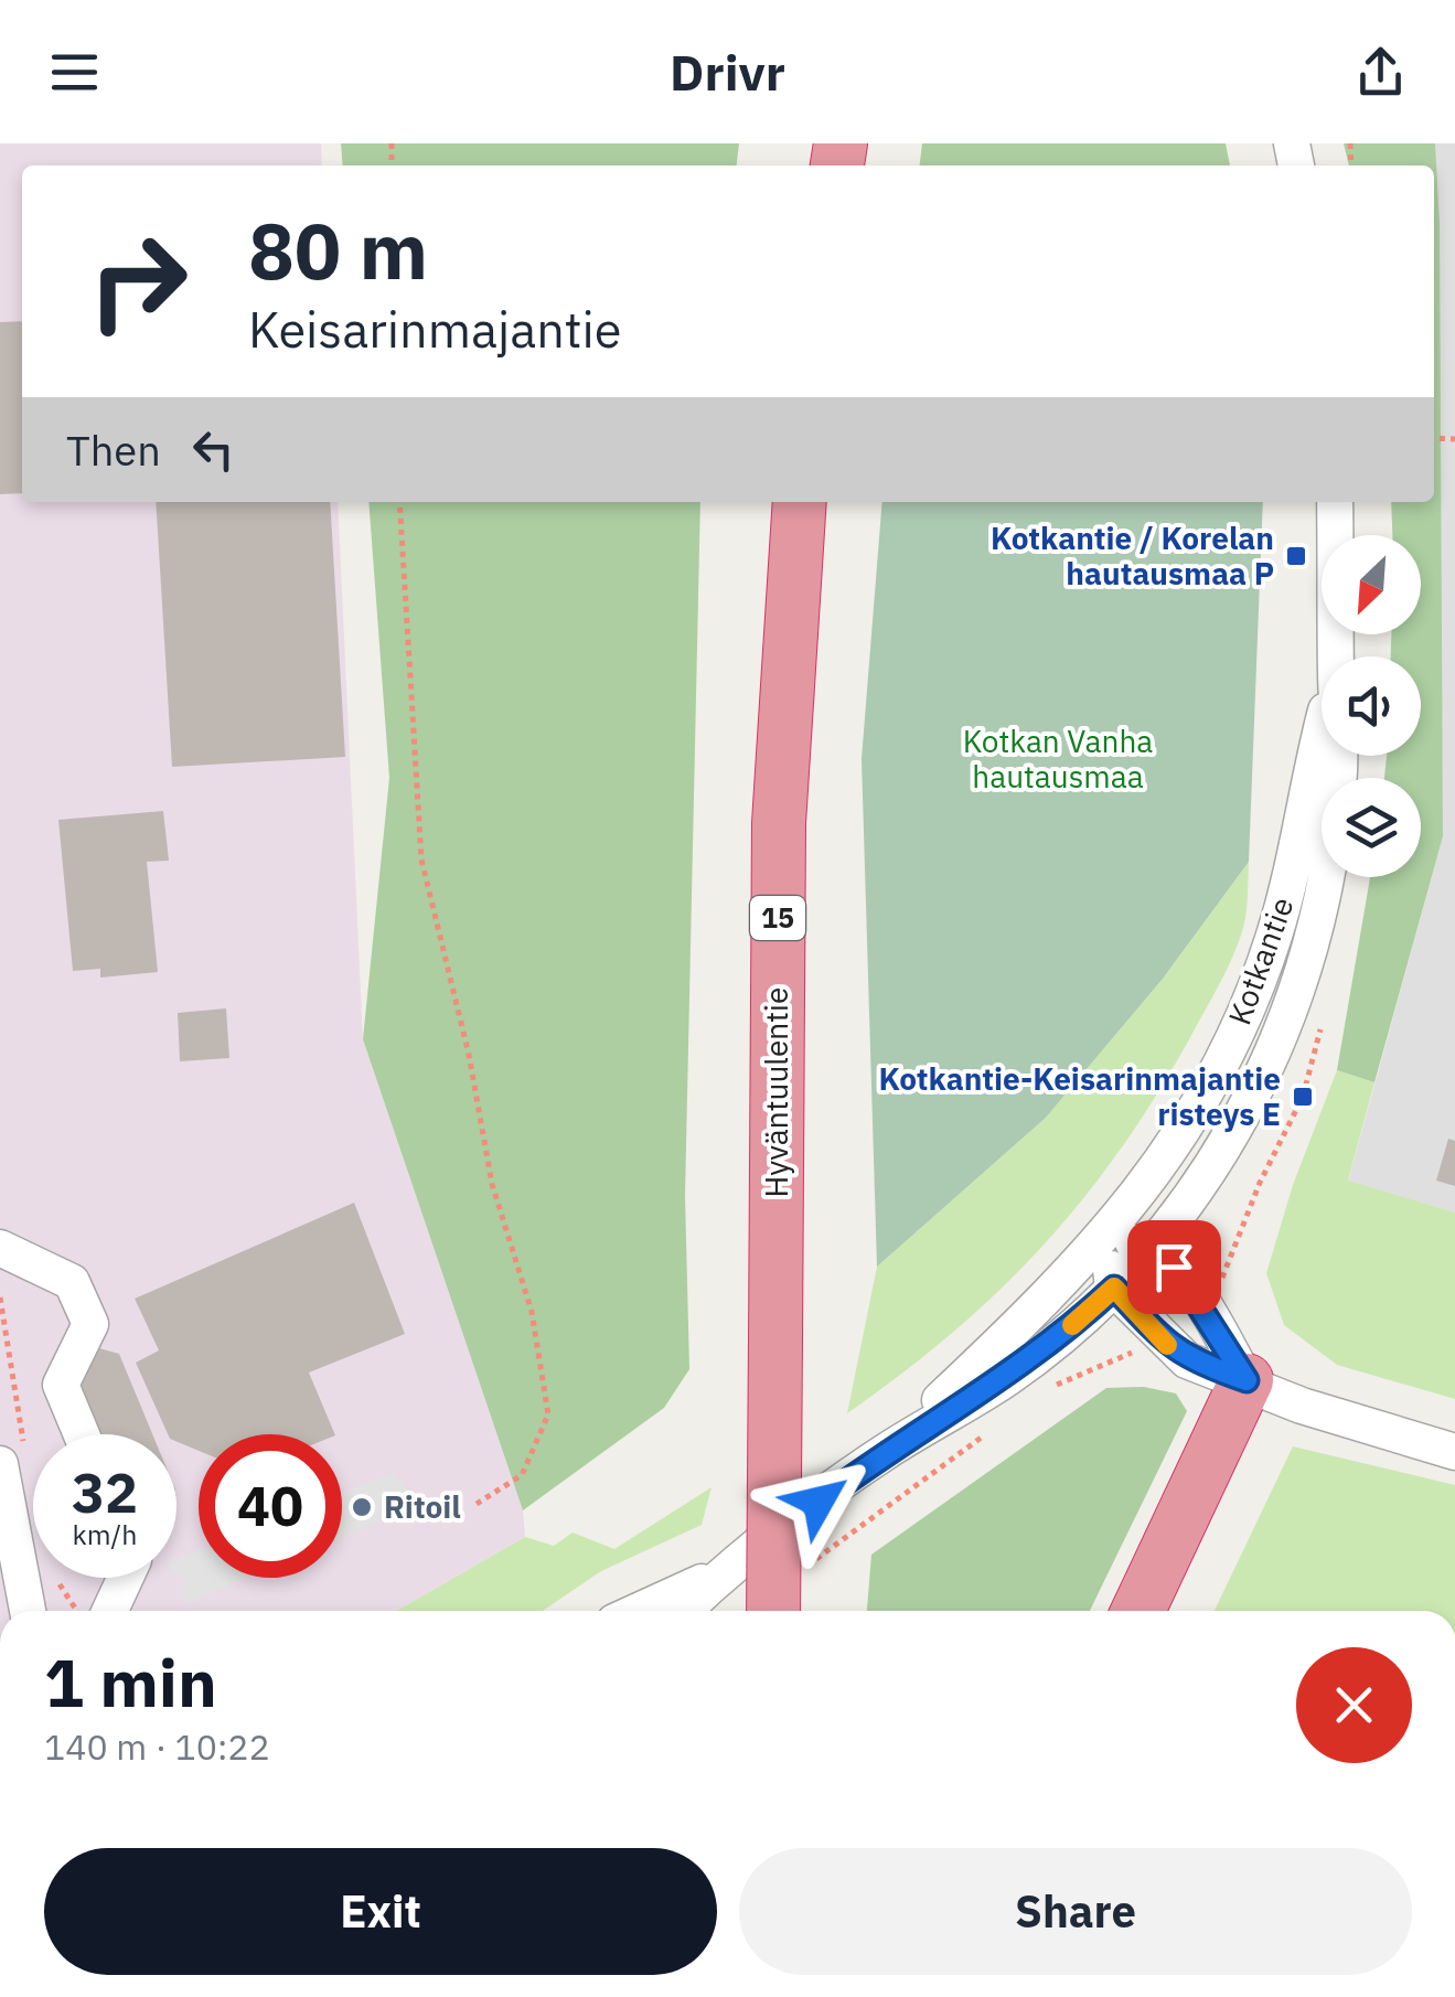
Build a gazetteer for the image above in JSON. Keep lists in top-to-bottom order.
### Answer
{
  "streets": {
    "highway": ["15", "Hyväntuulentie"],
    "street": ["Kotkantie"]
  },
  "parks": ["Kotkan Vanha hautausmaa"],
  "places": {
    "transit": ["Kotkantie / Korelan hautausmaa P", "Kotkantie-Keisarinmajantie risteys E"],
    "other": ["Ritoil"]
  },
  "north": "bottom left",
  "page": {
    "header": "Drivr",
    "turn": ["80 m", "Keisarinmajantie"],
    "then": "Then",
    "speed": "32 km/h",
    "limit": "40",
    "heading": ["1 min", "140 m · 10:22"],
    "buttons": ["Exit", "Share"]
  }
}
